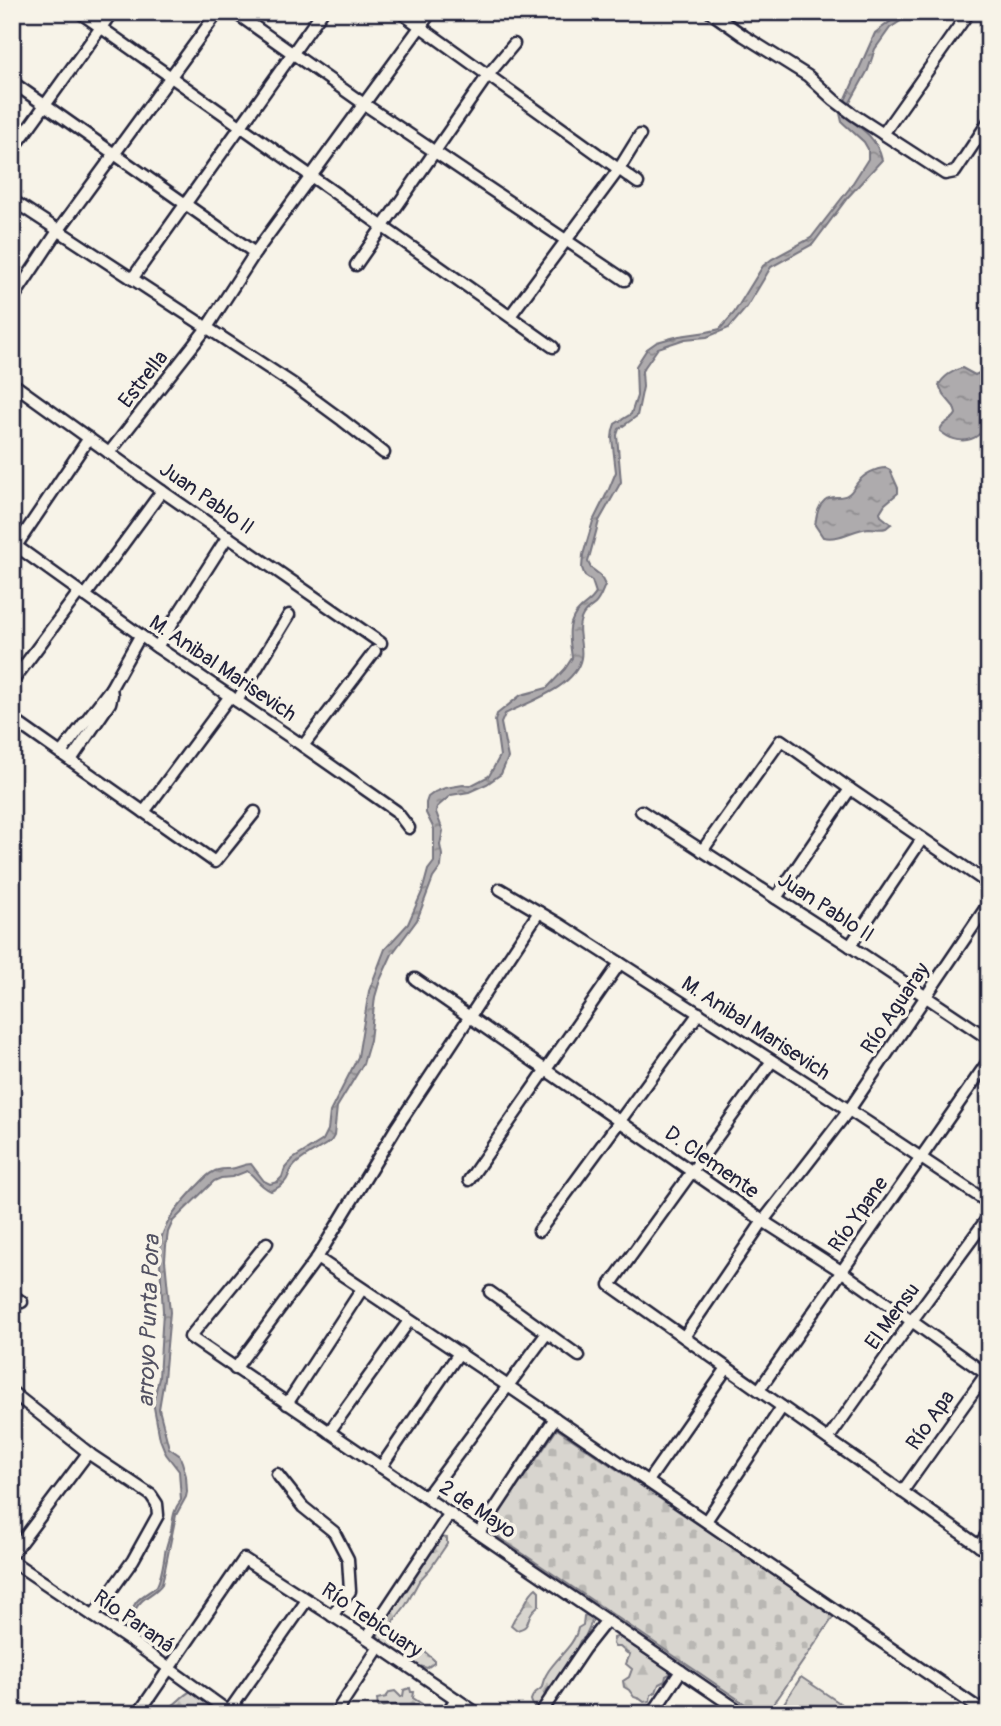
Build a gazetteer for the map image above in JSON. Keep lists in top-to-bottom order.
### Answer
{
  "streets": {
    "street": [
      "Estrella",
      "Juan Pablo II",
      "M. Anibal Marisevich",
      "Río Aguaray",
      "D. Clemente",
      "Río Ypane",
      "El Mensu",
      "Río Apa",
      "2 de Mayo",
      "Río Tebicuary",
      "Río Paraná"
    ]
  },
  "crossings": [
    ["Estrella", "Juan Pablo II"],
    ["Juan Pablo II", "M. Anibal Marisevich"],
    ["Juan Pablo II", "Río Aguaray"],
    ["M. Anibal Marisevich", "Río Aguaray"],
    ["M. Anibal Marisevich", "Río Ypane"],
    ["Río Aguaray", "D. Clemente"],
    ["D. Clemente", "Río Ypane"],
    ["D. Clemente", "El Mensu"],
    ["D. Clemente", "Río Apa"],
    ["Río Tebicuary", "Río Paraná"]
  ],
  "water": ["arroyo Punta Pora"]
}
